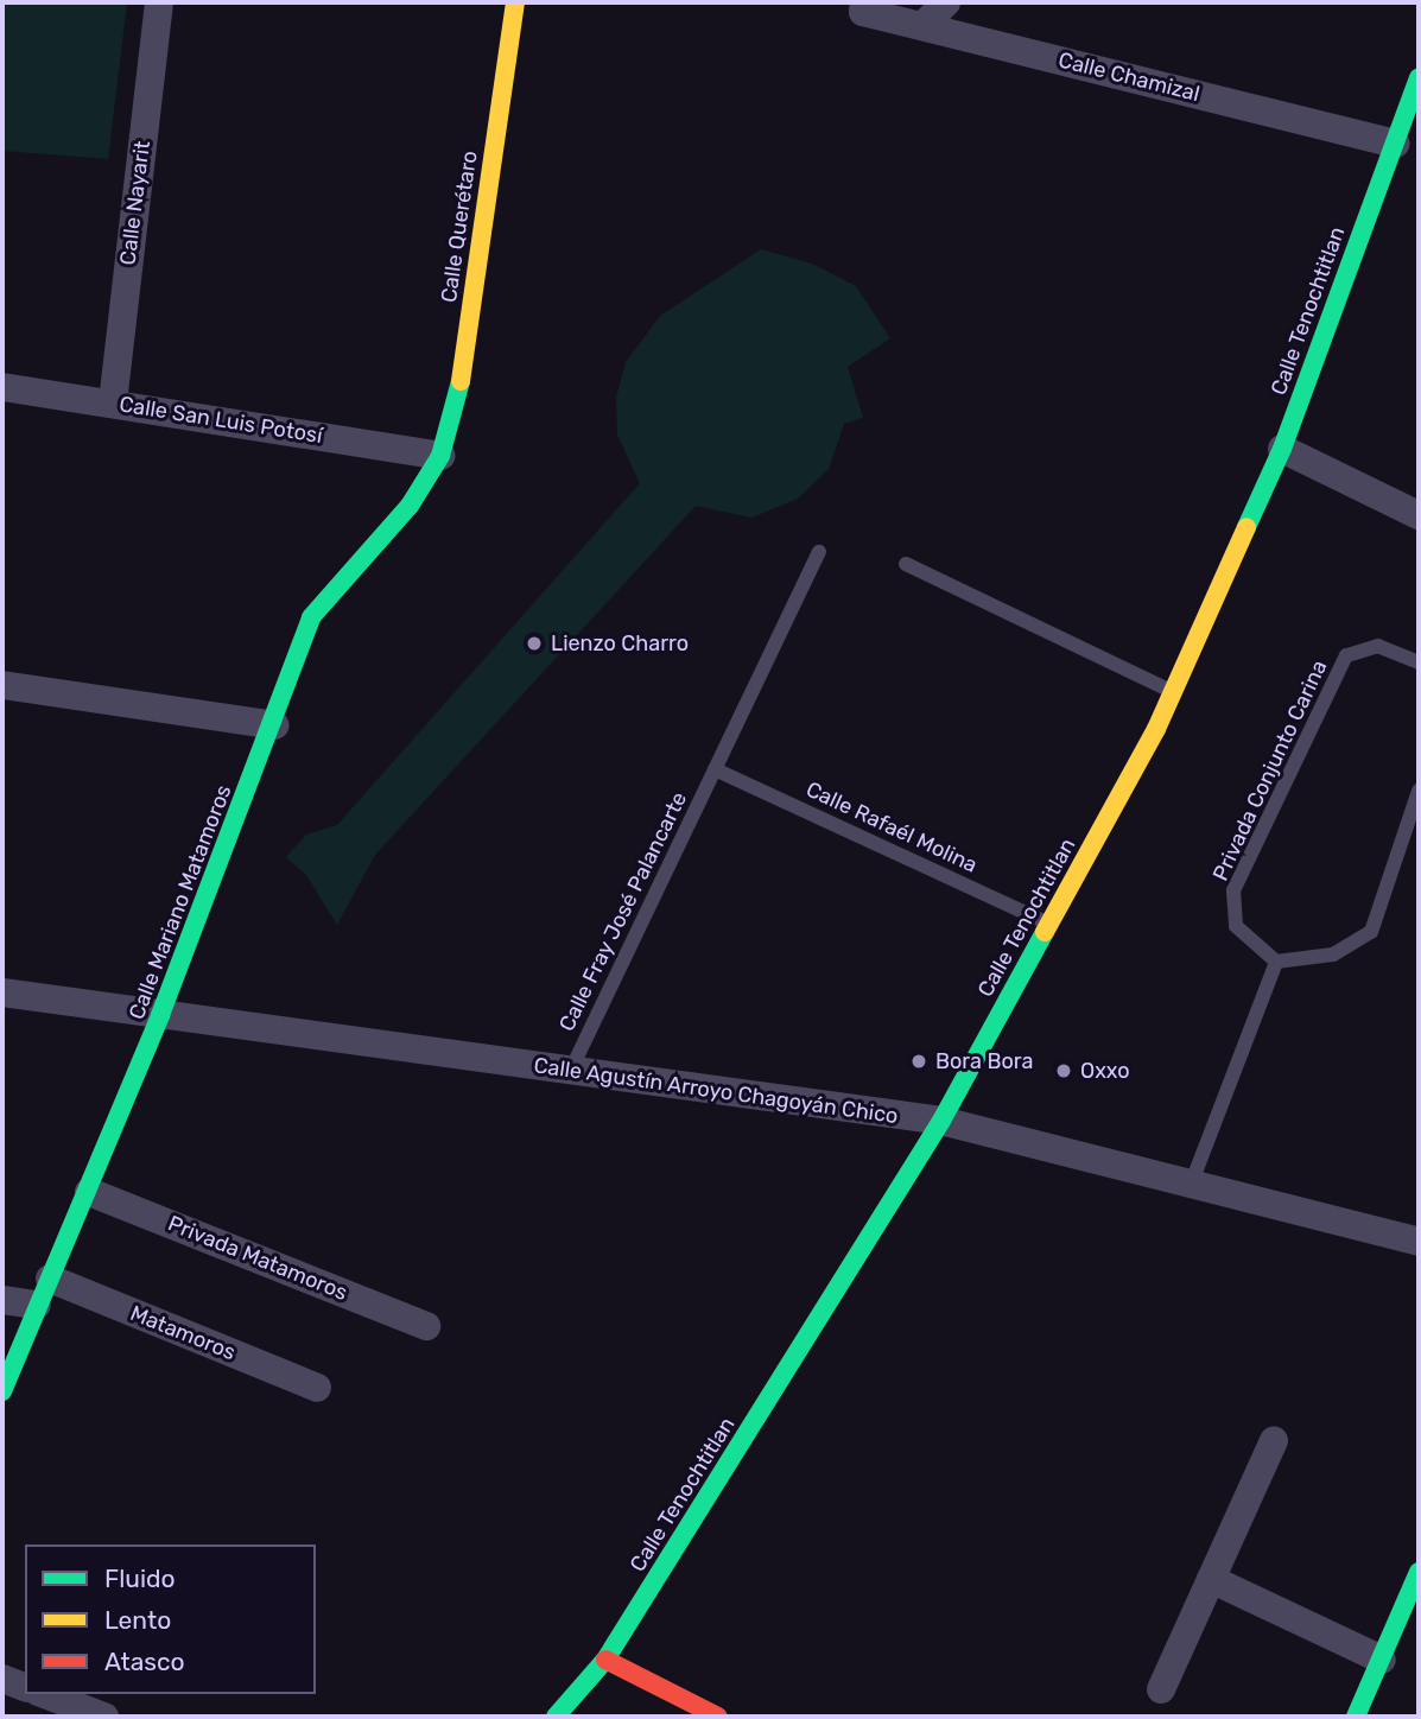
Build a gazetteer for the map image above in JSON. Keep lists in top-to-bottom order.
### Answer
{
  "streets": {
    "main road": ["Calle Querétaro", "Calle Tenochtitlan", "Calle Mariano Matamoros"],
    "street": [
      "Calle Chamizal",
      "Calle Nayarit",
      "Calle San Luis Potosí",
      "Calle Agustín Arroyo Chagoyán Chico",
      "Privada Matamoros",
      "Matamoros"
    ],
    "lane": ["Privada Conjunto Carina", "Calle Rafaél Molina", "Calle Fray José Palancarte"]
  },
  "crossings": [
    ["Calle Chamizal", "Calle Tenochtitlan"],
    ["Calle Nayarit", "Calle San Luis Potosí"],
    ["Calle Querétaro", "Calle San Luis Potosí"],
    ["Calle Querétaro", "Calle Mariano Matamoros"],
    ["Calle Tenochtitlan", "Calle Rafaél Molina"],
    ["Calle Tenochtitlan", "Calle Agustín Arroyo Chagoyán Chico"],
    ["Calle San Luis Potosí", "Calle Mariano Matamoros"],
    ["Calle Rafaél Molina", "Calle Fray José Palancarte"],
    ["Calle Mariano Matamoros", "Calle Agustín Arroyo Chagoyán Chico"],
    ["Calle Mariano Matamoros", "Privada Matamoros"],
    ["Calle Mariano Matamoros", "Matamoros"],
    ["Calle Fray José Palancarte", "Calle Agustín Arroyo Chagoyán Chico"]
  ],
  "places": ["Lienzo Charro", "Bora Bora", "Oxxo"],
  "legend": ["Fluido", "Lento", "Atasco"]
}
